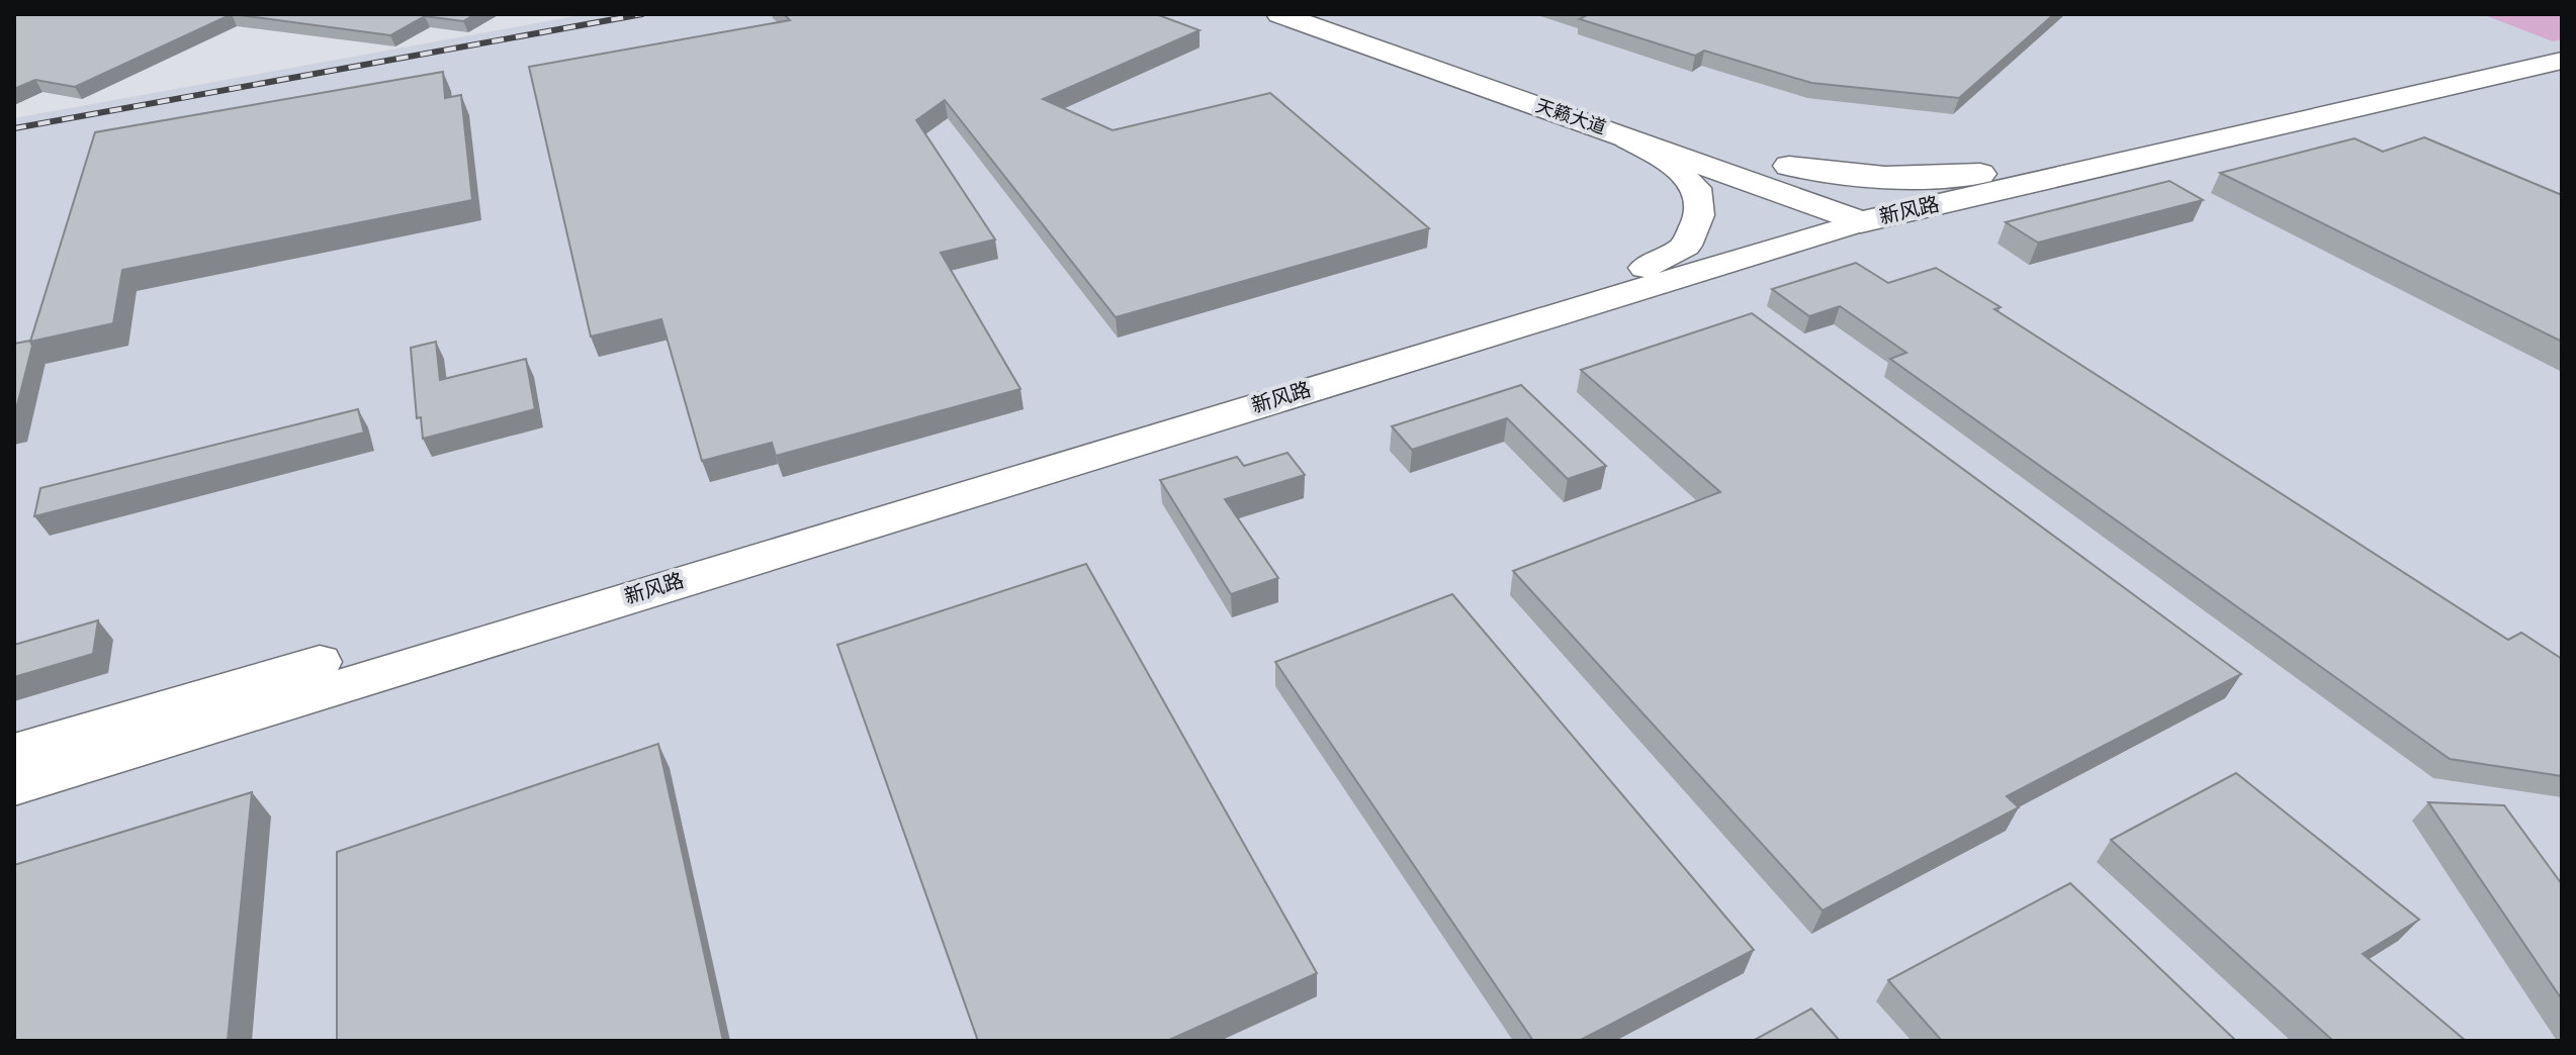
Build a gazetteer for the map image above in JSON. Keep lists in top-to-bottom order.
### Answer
{
  "streets": {
    "main road": ["天籁大道", "新风路"]
  },
  "crossings": [
    ["天籁大道", "新风路"]
  ]
}
